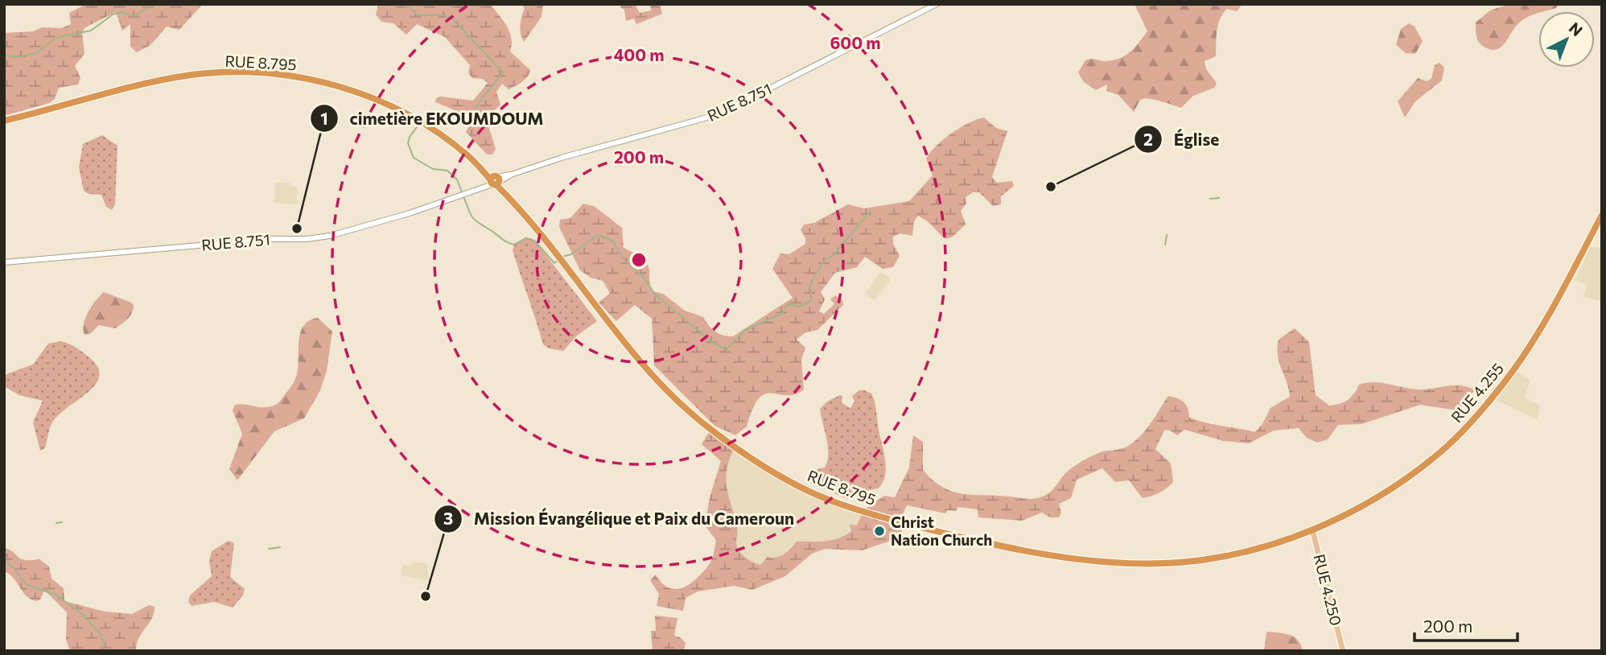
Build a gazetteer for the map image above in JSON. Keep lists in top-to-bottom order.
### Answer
{
  "streets": {
    "highway": ["RUE 8.795", "RUE 4.255"],
    "main road": ["RUE 8.751", "RUE 4.250"]
  },
  "crossings": [
    ["RUE 8.795", "RUE 8.751"],
    ["RUE 8.795", "RUE 4.255"],
    ["RUE 8.795", "RUE 4.250"],
    ["RUE 4.255", "RUE 4.250"]
  ],
  "places": [
    "Église",
    "cimetière EKOUMDOUM",
    "Christ Nation Church",
    "Mission Évangélique et Paix du Cameroun"
  ],
  "scale_bar": "200 m",
  "north": "top right",
  "rings": ["600 m", "400 m", "200 m"]
}
